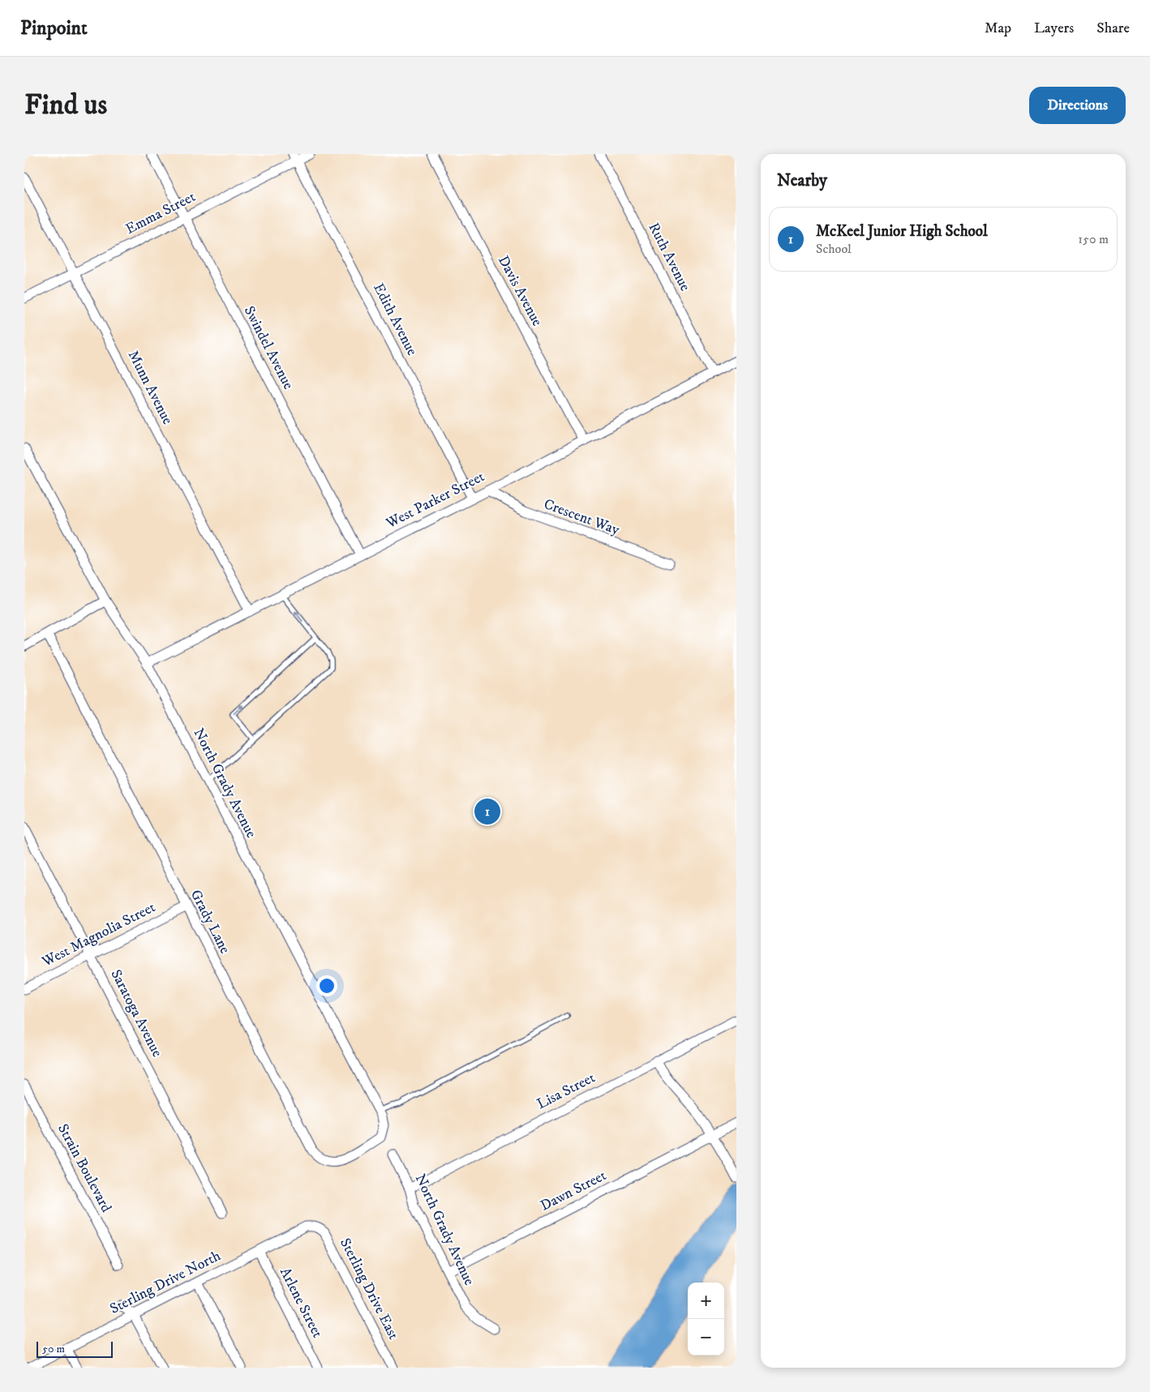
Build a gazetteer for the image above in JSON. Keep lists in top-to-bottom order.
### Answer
{
  "streets": {
    "street": [
      "Emma Street",
      "Ruth Avenue",
      "Davis Avenue",
      "Edith Avenue",
      "Swindel Avenue",
      "Munn Avenue",
      "West Parker Street",
      "Crescent Way",
      "North Grady Avenue",
      "Grady Lane",
      "West Magnolia Street",
      "Saratoga Avenue",
      "Lisa Street",
      "Strain Boulevard",
      "Dawn Street",
      "Sterling Drive North",
      "Sterling Drive East",
      "Arlene Street"
    ]
  },
  "crossings": [
    ["Emma Street", "Edith Avenue"],
    ["Emma Street", "Swindel Avenue"],
    ["Emma Street", "Munn Avenue"],
    ["Ruth Avenue", "West Parker Street"],
    ["Davis Avenue", "West Parker Street"],
    ["Edith Avenue", "West Parker Street"],
    ["Swindel Avenue", "West Parker Street"],
    ["Munn Avenue", "West Parker Street"],
    ["West Parker Street", "Crescent Way"],
    ["West Parker Street", "North Grady Avenue"],
    ["North Grady Avenue", "Grady Lane"],
    ["North Grady Avenue", "Lisa Street"],
    ["North Grady Avenue", "Dawn Street"],
    ["Grady Lane", "West Magnolia Street"],
    ["West Magnolia Street", "Saratoga Avenue"],
    ["Sterling Drive North", "Sterling Drive East"],
    ["Sterling Drive North", "Arlene Street"]
  ],
  "scale_bar": "50 m",
  "page": {
    "header": "Pinpoint",
    "nav": ["Map", "Layers", "Share"],
    "buttons": "Directions",
    "title": "Find us",
    "heading": "Nearby",
    "list": [
      {
        "mark": "1",
        "name": "McKeel Junior High School",
        "note": "School",
        "value": "150 m"
      }
    ],
    "pins": "1",
    "map_buttons": ["+", "−"],
    "scale": "50 m"
  }
}
